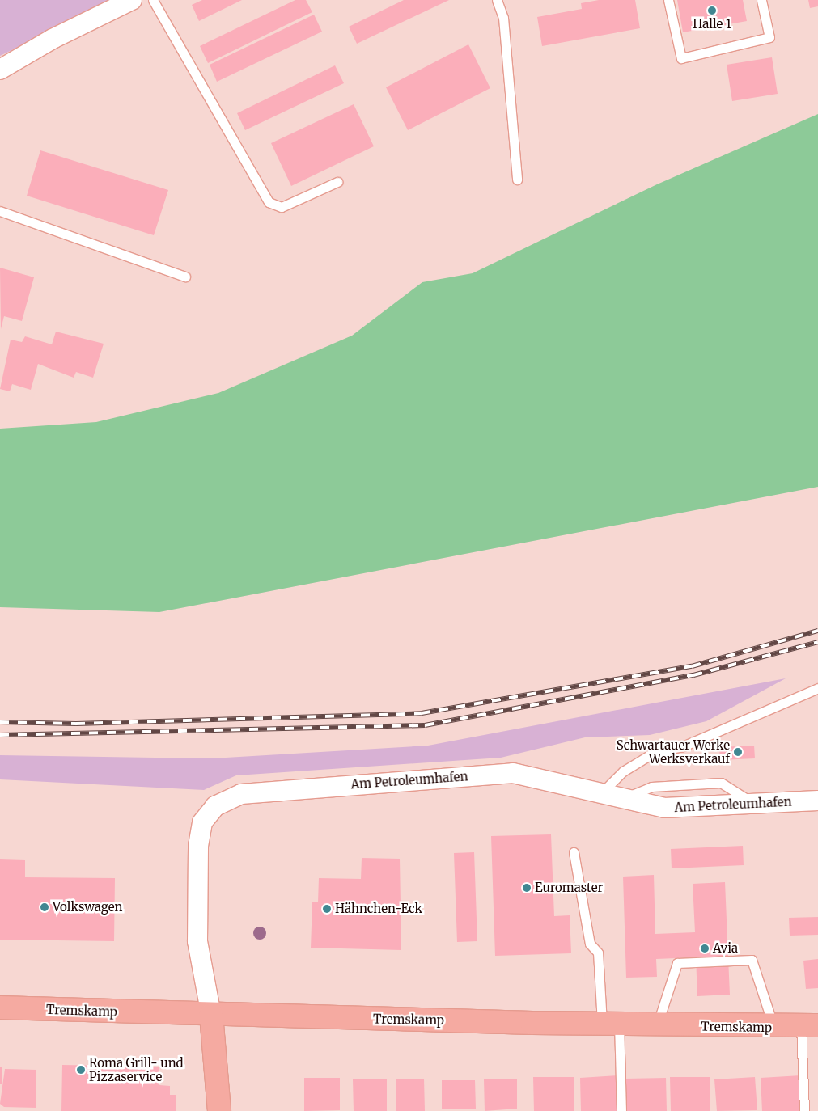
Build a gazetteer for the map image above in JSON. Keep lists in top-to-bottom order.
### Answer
{
  "streets": {
    "main road": ["Tremskamp"],
    "street": ["Am Petroleumhafen"]
  },
  "crossings": [
    ["Am Petroleumhafen", "Tremskamp"]
  ],
  "places": [
    "Halle 1",
    "Schwartauer Werke Werksverkauf",
    "Euromaster",
    "Volkswagen",
    "Hähnchen-Eck",
    "Avia",
    "Roma Grill- und Pizzaservice"
  ]
}
